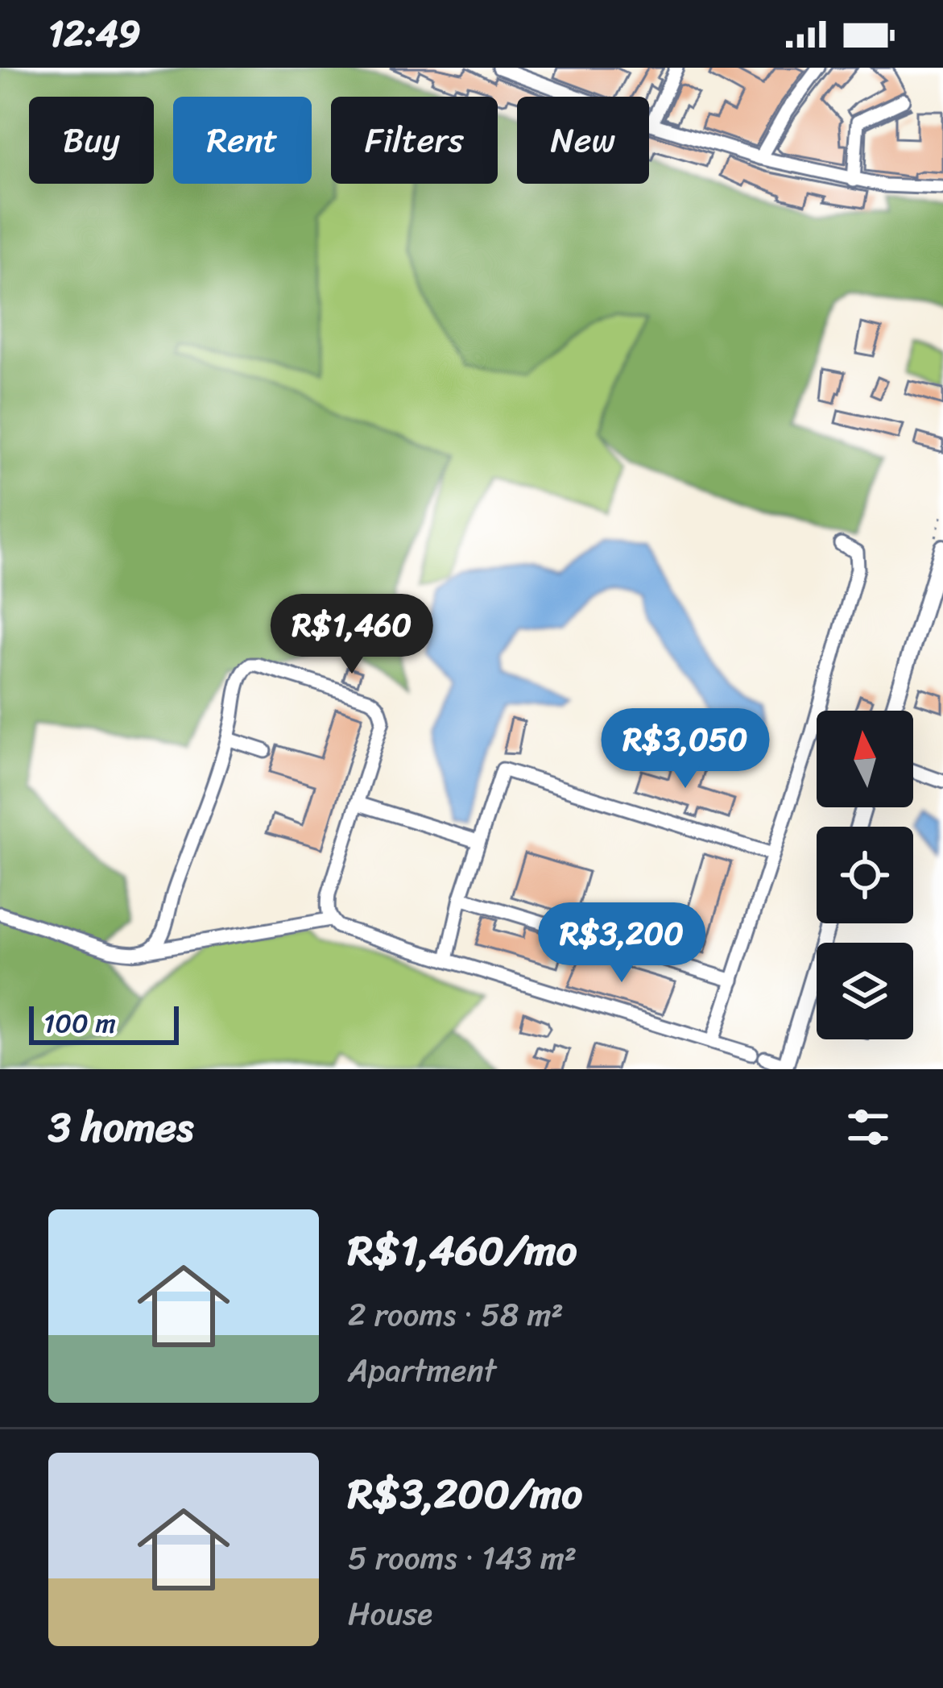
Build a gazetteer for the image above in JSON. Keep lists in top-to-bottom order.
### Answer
{
  "scale_bar": "100 m",
  "north": "top",
  "page": {
    "status": "12:49",
    "chip": [
      "Buy",
      "Rent",
      "Filters",
      "New"
    ],
    "price": ["R$1,460", "R$3,050", "R$3,200"],
    "scale": "100 m",
    "heading": "3 homes",
    "list": [
      {
        "name": "R$1,460/mo",
        "note": "2 rooms · 58 m² · Apartment"
      },
      {
        "name": "R$3,200/mo",
        "note": "5 rooms · 143 m² · House"
      }
    ]
  }
}
